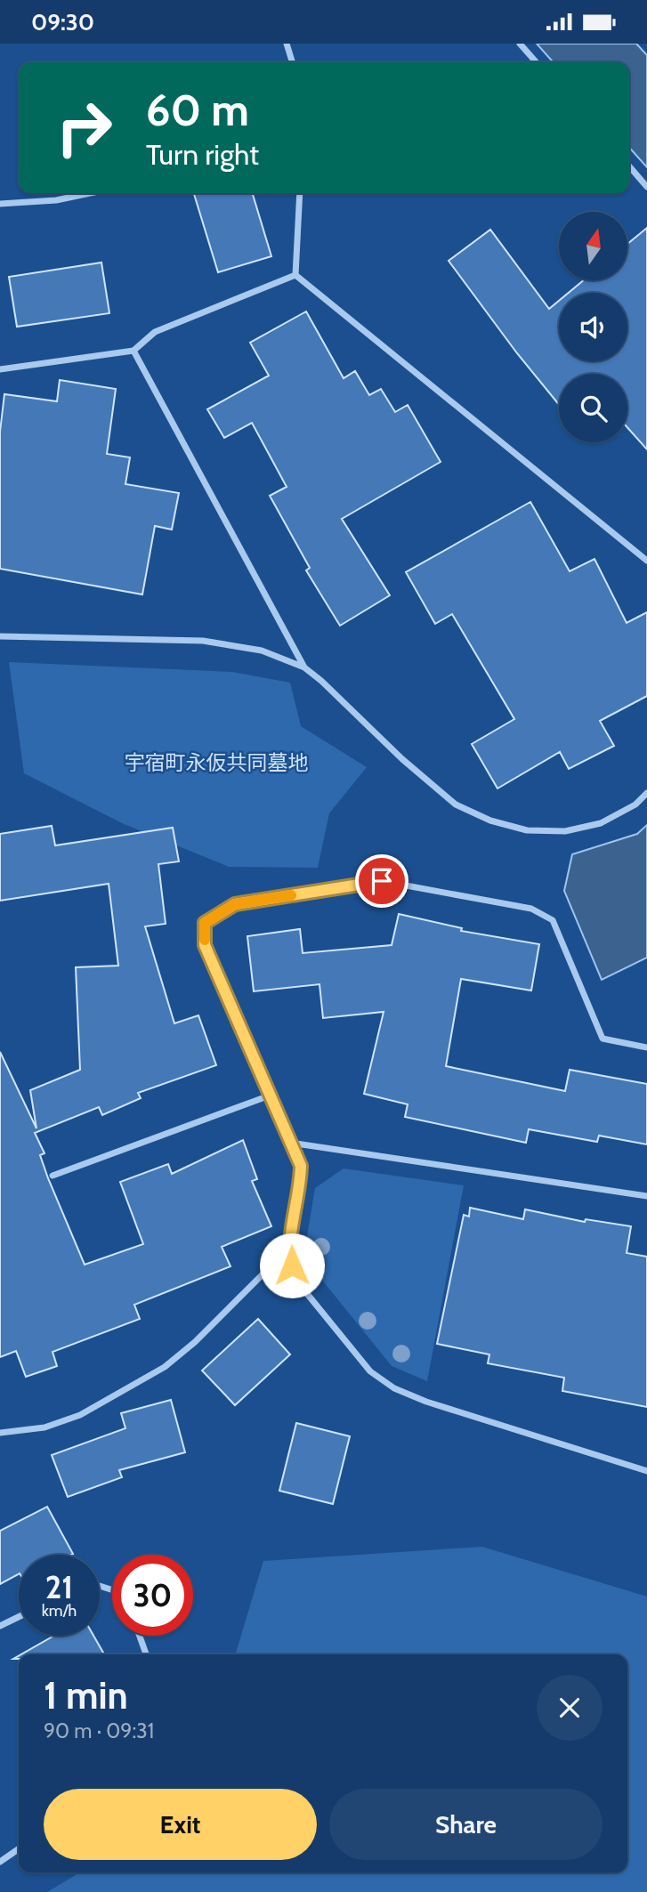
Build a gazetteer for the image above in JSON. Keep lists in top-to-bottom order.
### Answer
{
  "parks": ["宇宿町永仮共同墓地"],
  "north": "top",
  "page": {
    "status": "09:30",
    "turn": ["60 m", "Turn right"],
    "speed": "21 km/h",
    "limit": "30",
    "heading": ["1 min", "90 m · 09:31"],
    "buttons": ["Exit", "Share"]
  }
}
